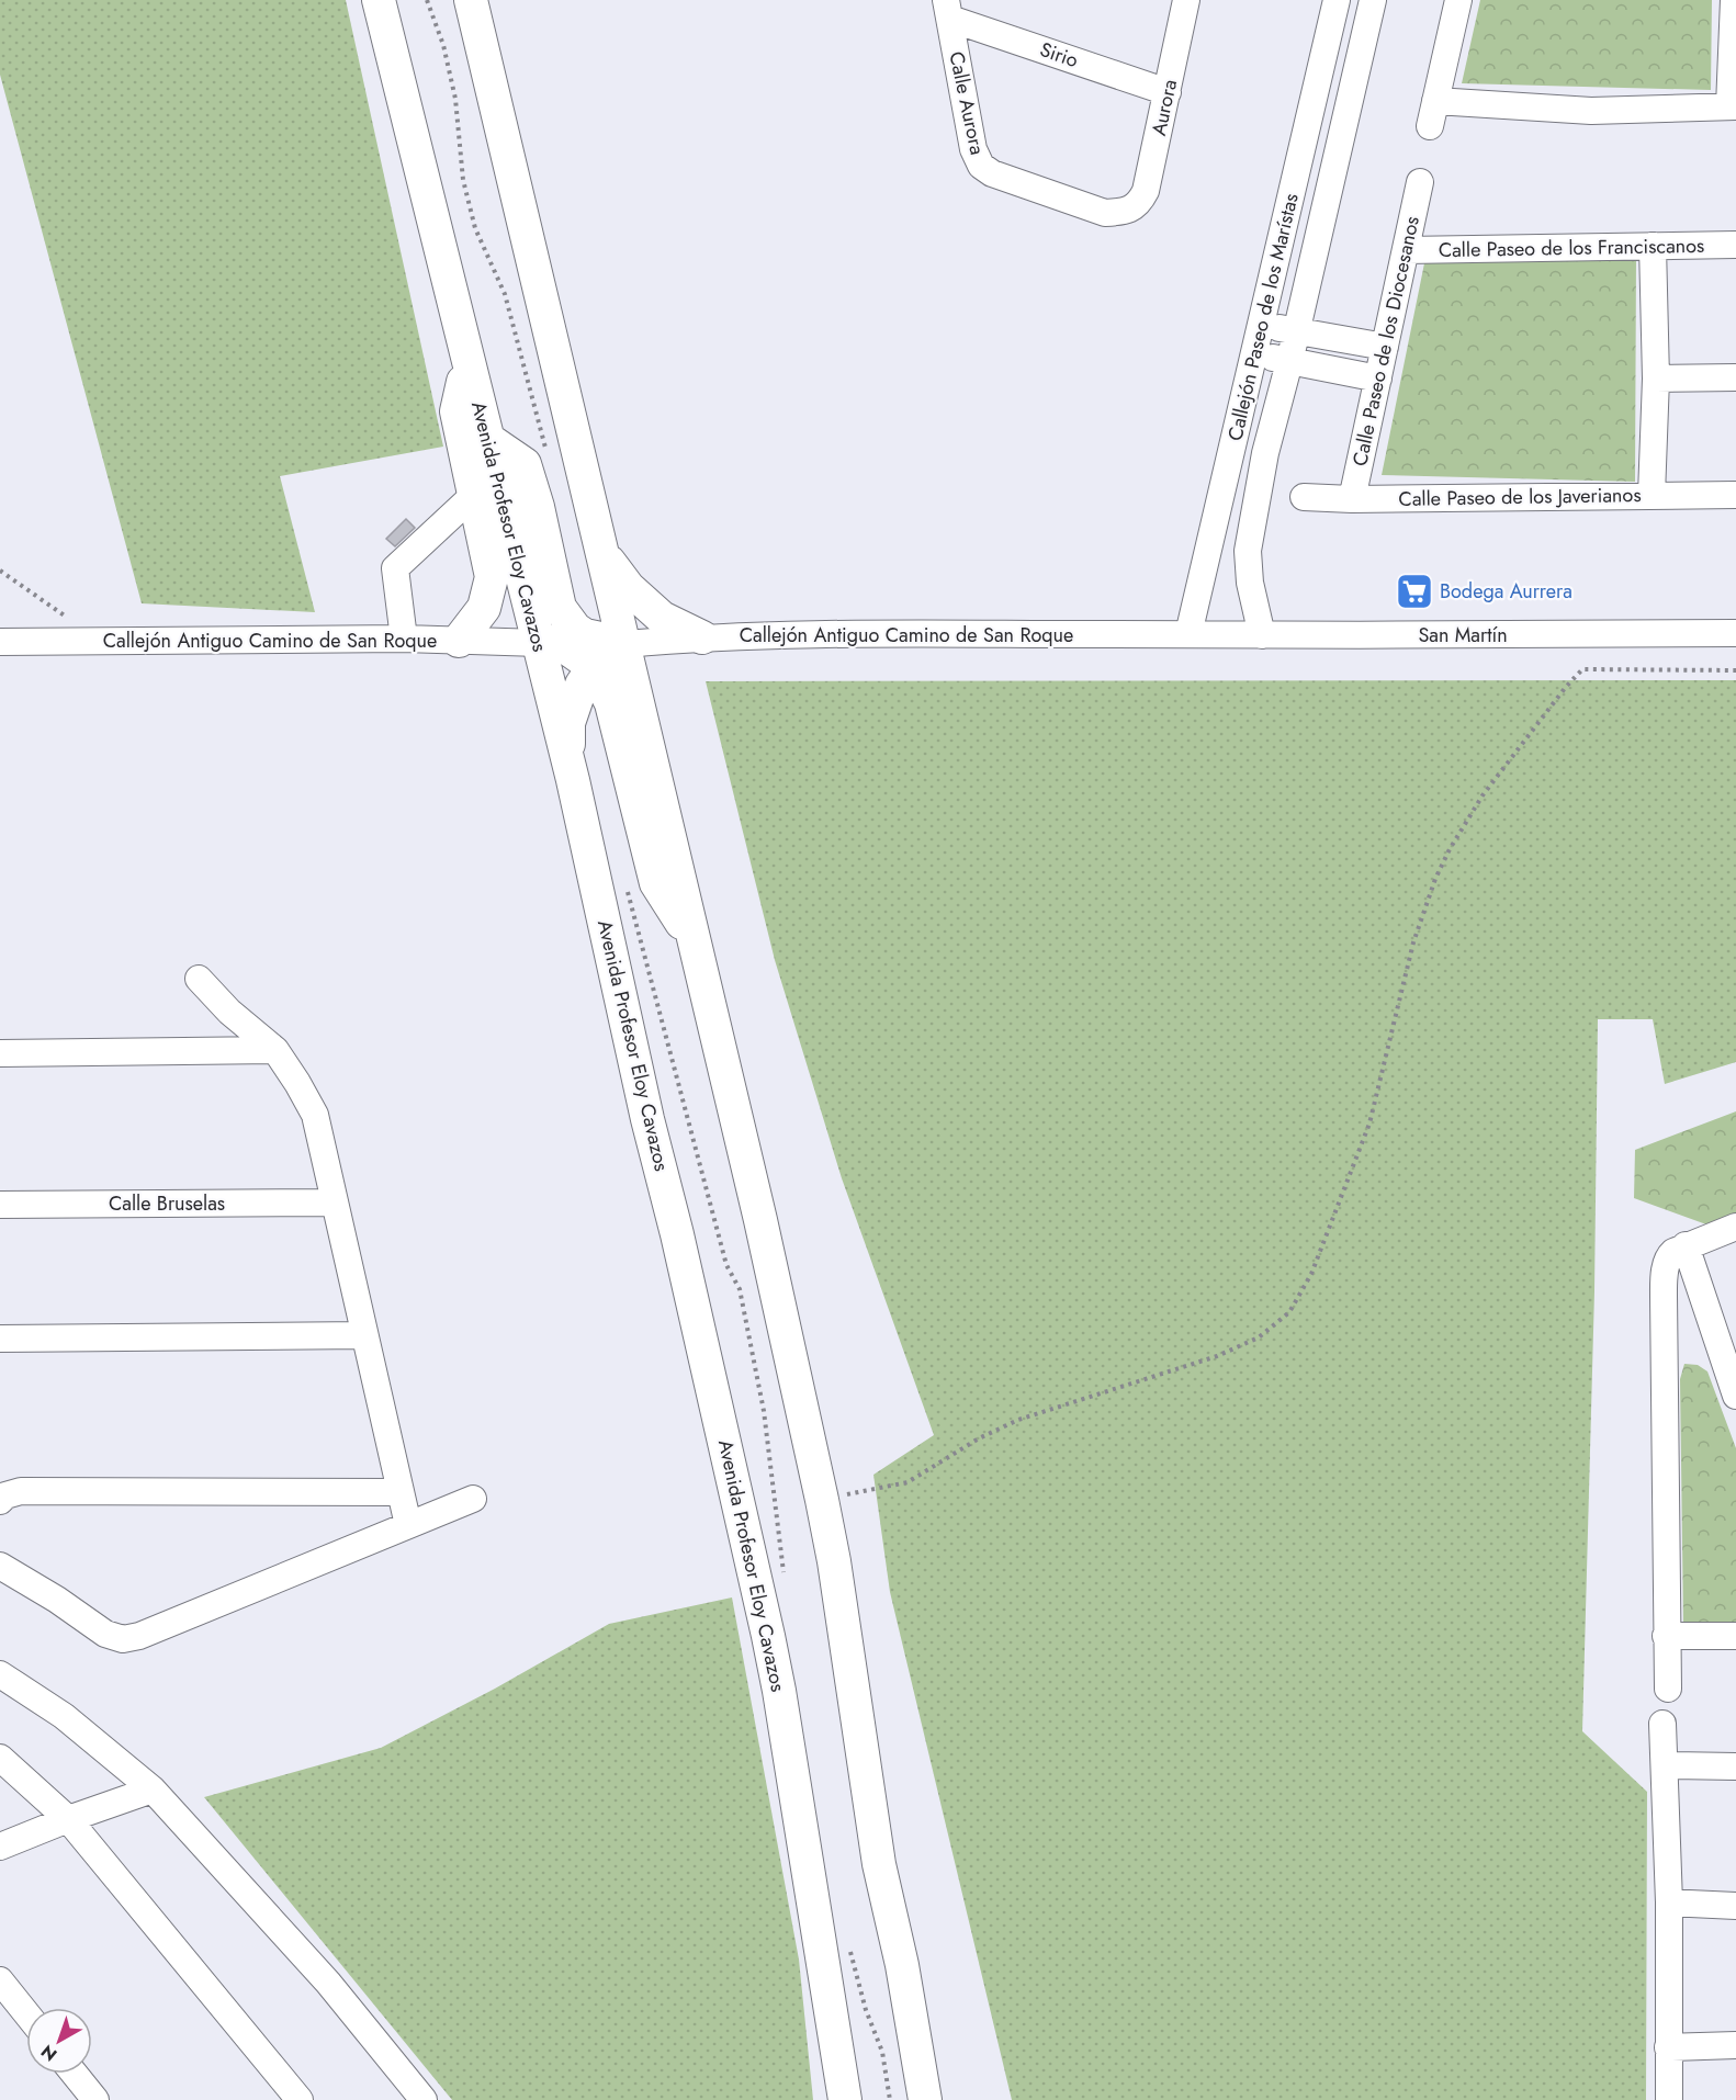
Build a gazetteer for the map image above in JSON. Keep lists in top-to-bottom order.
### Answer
{
  "streets": {
    "main road": ["Avenida Profesor Eloy Cavazos"],
    "street": [
      "Sirio",
      "Calle Aurora",
      "Aurora",
      "Calle Paseo de los Franciscanos",
      "Callejón Paseo de los Marístas",
      "Calle Paseo de los Diocesanos",
      "Calle Paseo de los Javerianos",
      "Callejón Antiguo Camino de San Roque",
      "San Martín",
      "Calle Bruselas"
    ]
  },
  "crossings": [
    ["Sirio", "Calle Aurora"],
    ["Sirio", "Aurora"],
    ["Calle Aurora", "Aurora"],
    ["Calle Paseo de los Franciscanos", "Calle Paseo de los Diocesanos"],
    ["Callejón Paseo de los Marístas", "Callejón Antiguo Camino de San Roque"],
    ["Callejón Paseo de los Marístas", "San Martín"],
    ["Calle Paseo de los Diocesanos", "Calle Paseo de los Javerianos"],
    ["Avenida Profesor Eloy Cavazos", "Callejón Antiguo Camino de San Roque"],
    ["Callejón Antiguo Camino de San Roque", "San Martín"]
  ],
  "places": {
    "supermarket": ["Bodega Aurrera"]
  },
  "north": "bottom left"
}
